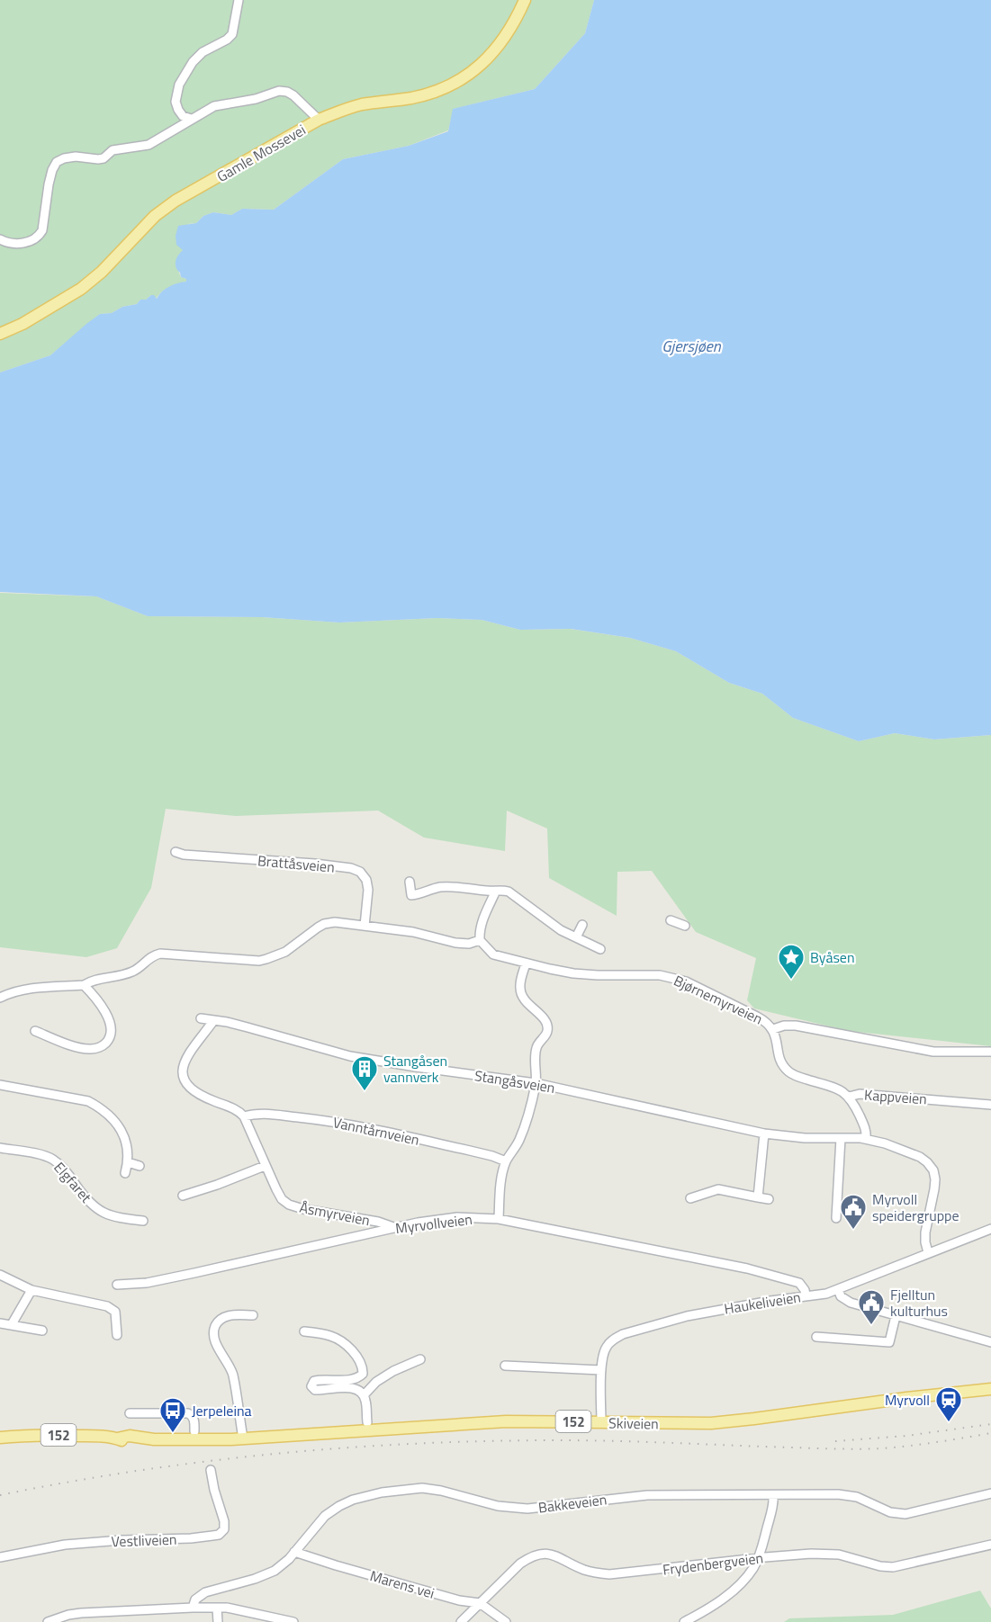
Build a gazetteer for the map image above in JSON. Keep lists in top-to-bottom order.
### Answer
{
  "streets": {
    "main road": ["Gamle Mossevei", "152", "Skiveien"],
    "street": [
      "Brattåsveien",
      "Bjørnemyrveien",
      "Stangåsveien",
      "Kappveien",
      "Vanntårnveien",
      "Elgfaret",
      "Åsmyrveien",
      "Myrvollveien",
      "Haukeliveien",
      "Bakkeveien",
      "Vestliveien",
      "Frydenbergveien",
      "Marens vei"
    ]
  },
  "crossings": [
    ["Bjørnemyrveien", "Kappveien"],
    ["Stangåsveien", "Haukeliveien"],
    ["Vanntårnveien", "Åsmyrveien"],
    ["Åsmyrveien", "Myrvollveien"],
    ["Myrvollveien", "Haukeliveien"],
    ["Haukeliveien", "Skiveien"],
    ["Bakkeveien", "Marens vei"],
    ["Frydenbergveien", "Marens vei"]
  ],
  "water": ["Gjersjøen"],
  "places": {
    "place": ["Byåsen"],
    "building": ["Stangåsen vannverk"],
    "public building": ["Myrvoll speidergruppe", "Fjelltun kulturhus"],
    "station": ["Myrvoll"],
    "bus stop": ["Jerpeleina"]
  }
}
